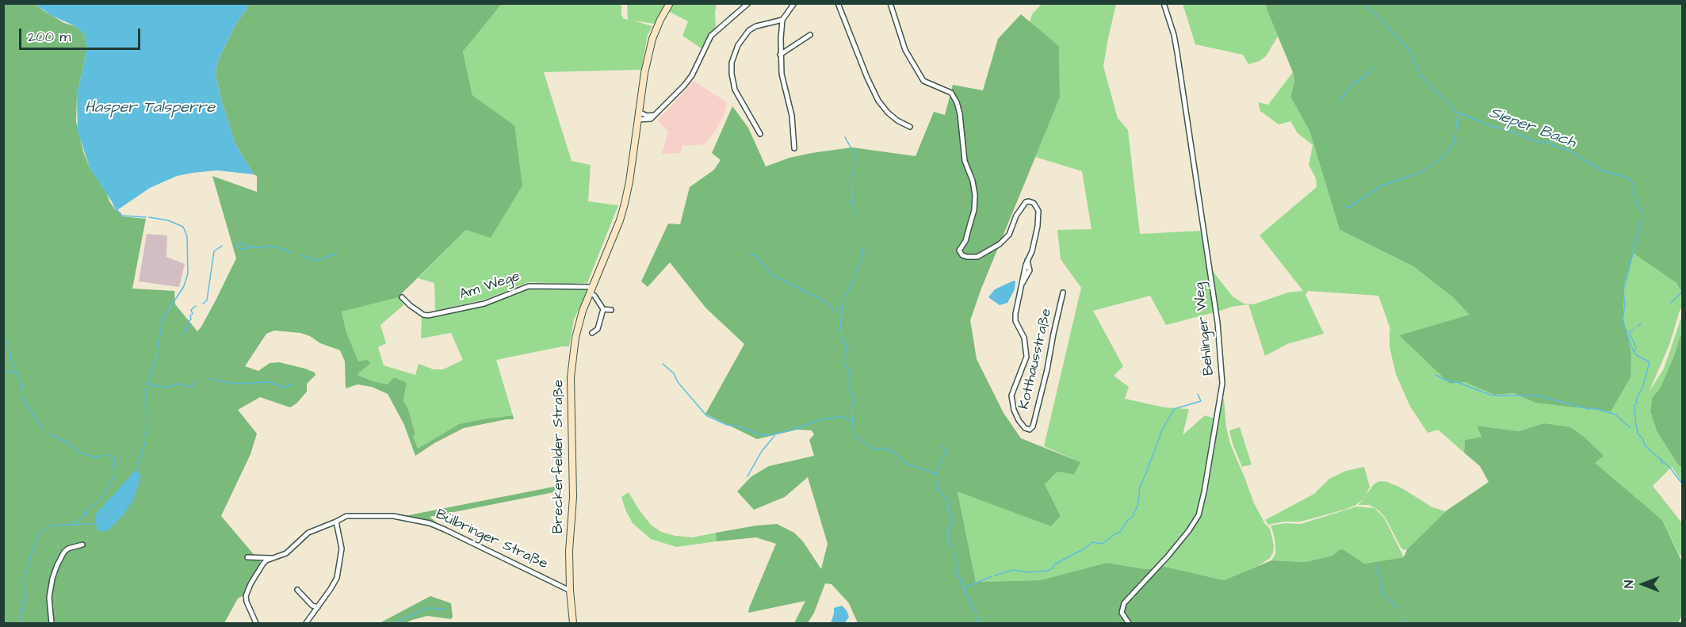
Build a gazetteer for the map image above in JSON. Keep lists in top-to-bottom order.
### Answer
{
  "streets": {
    "main road": ["Breckerfelder Straße"],
    "street": [
      "Am Wege",
      "Behlinger Weg",
      "Kotthausstraße",
      "Bülbringer Straße"
    ]
  },
  "crossings": [
    ["Am Wege", "Breckerfelder Straße"],
    ["Breckerfelder Straße", "Bülbringer Straße"]
  ],
  "water": ["Hasper Talsperre", "Sieper Bach"],
  "scale_bar": "200 m",
  "north": "left"
}
